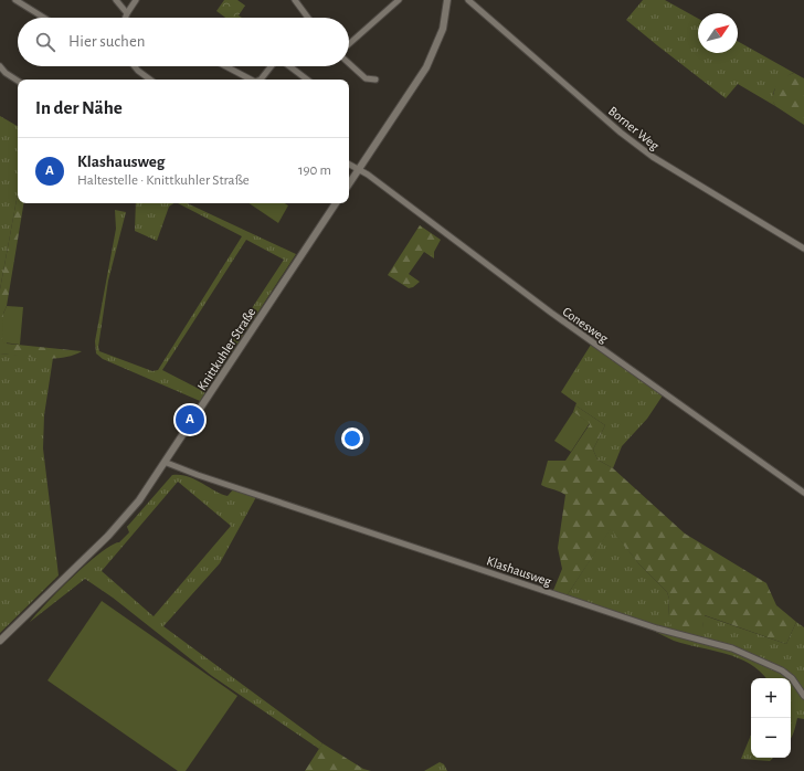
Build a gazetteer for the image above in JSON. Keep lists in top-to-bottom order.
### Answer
{
  "streets": {
    "street": [
      "Borner Weg",
      "Conesweg",
      "Knittkuhler Straße",
      "Klashausweg"
    ]
  },
  "crossings": [
    ["Knittkuhler Straße", "Klashausweg"]
  ],
  "north": "top right",
  "page": {
    "search": "Hier suchen",
    "heading": "In der Nähe",
    "list": [
      {
        "mark": "A",
        "name": "Klashausweg",
        "note": "Haltestelle · Knittkuhler Straße",
        "value": "190 m"
      }
    ],
    "pins": "A",
    "map_buttons": ["+", "−"]
  }
}
